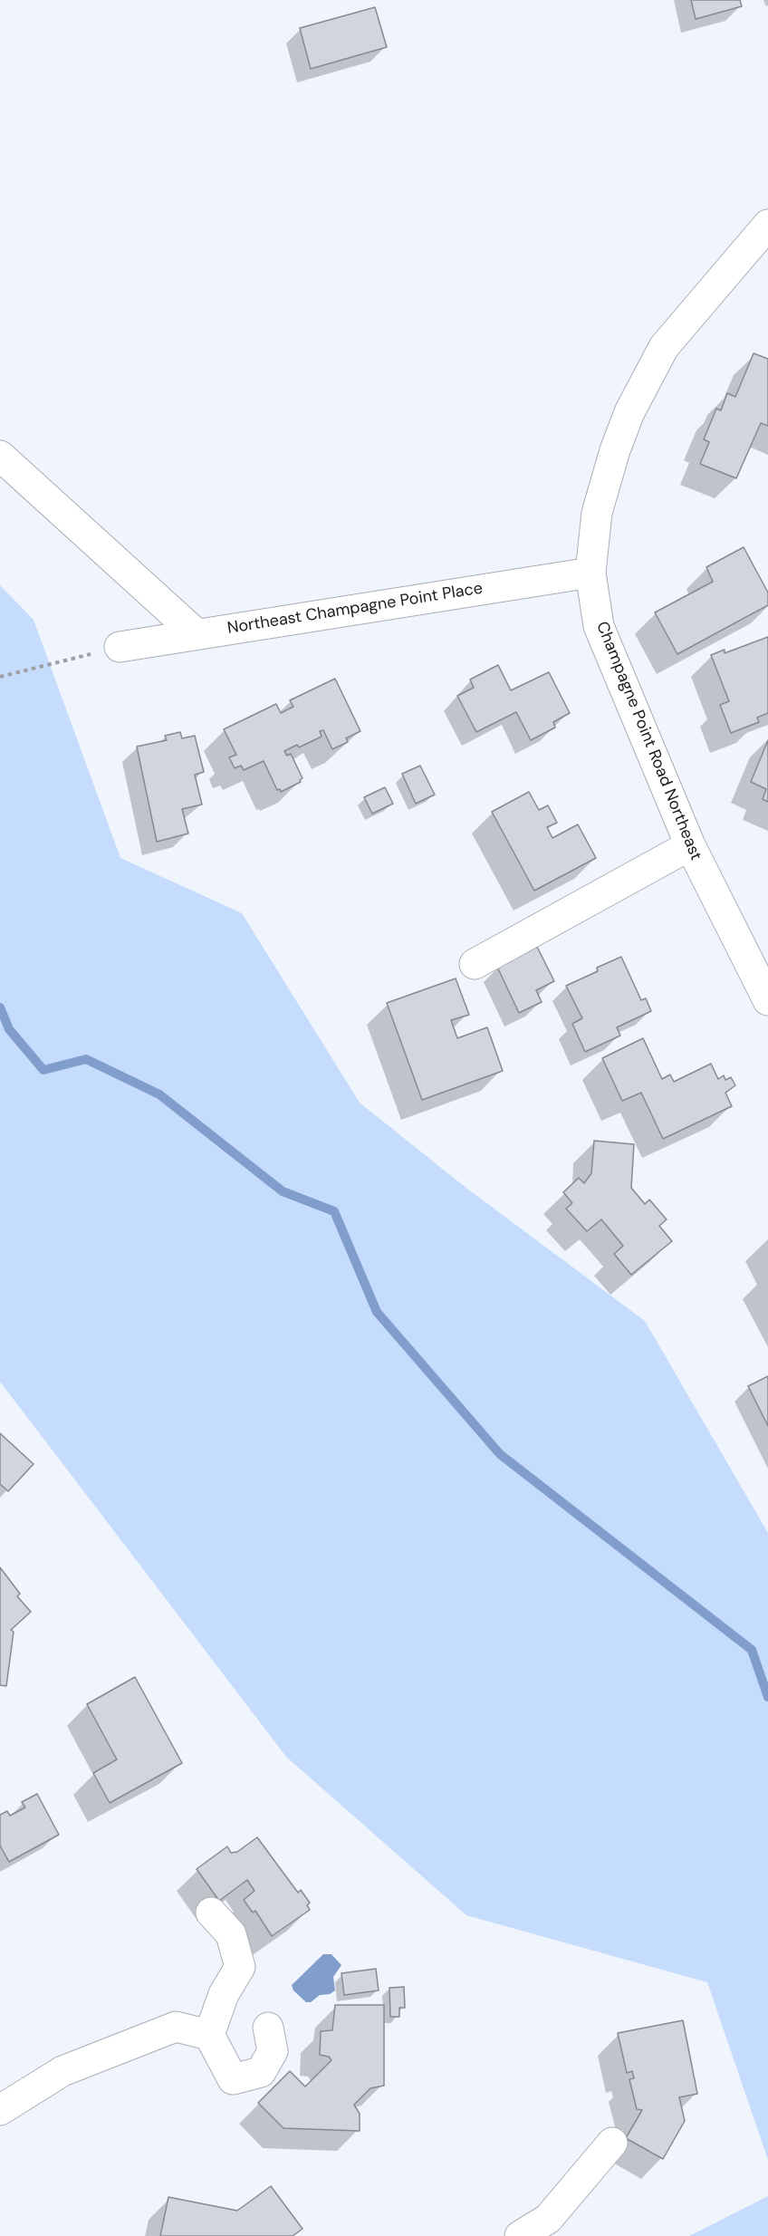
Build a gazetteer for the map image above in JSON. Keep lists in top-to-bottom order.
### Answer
{
  "streets": {
    "street": ["Northeast Champagne Point Place", "Champagne Point Road Northeast"]
  },
  "crossings": [
    ["Northeast Champagne Point Place", "Champagne Point Road Northeast"]
  ]
}
